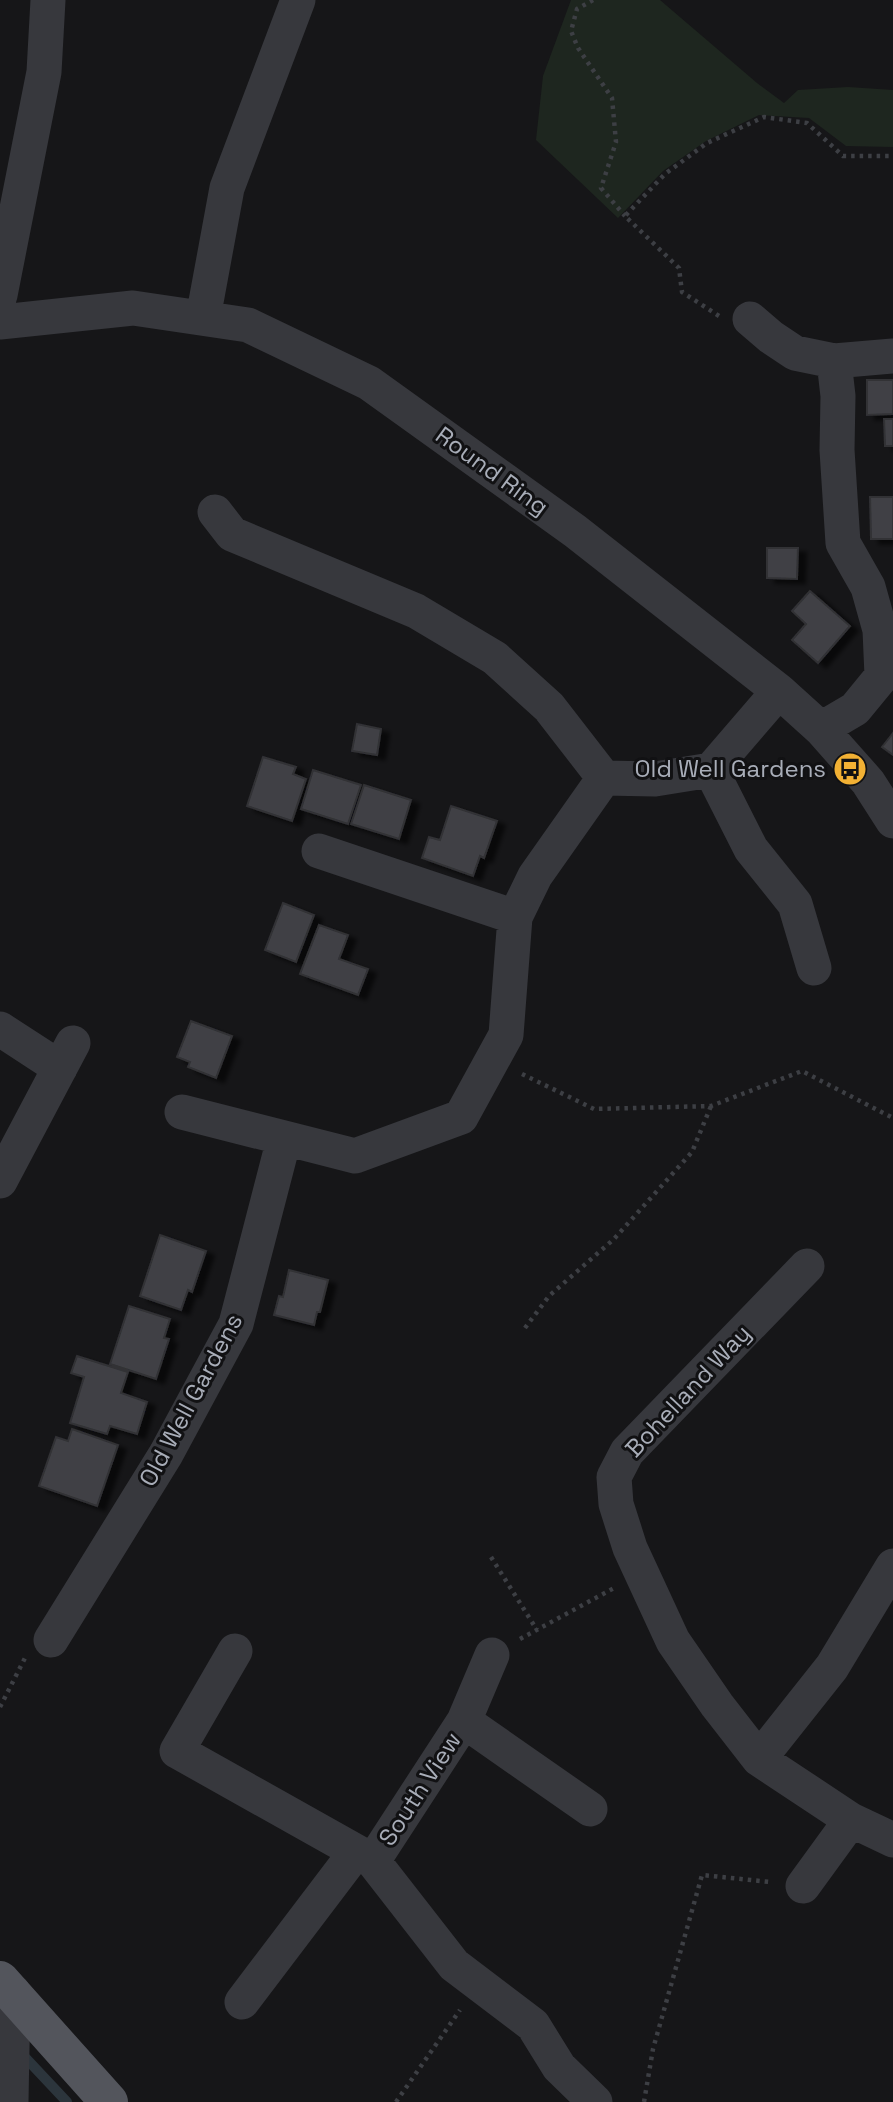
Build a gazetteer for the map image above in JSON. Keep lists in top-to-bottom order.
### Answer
{
  "streets": {
    "street": [
      "Round Ring",
      "Bohelland Way",
      "Old Well Gardens",
      "South View"
    ]
  },
  "places": {
    "bus stop": ["Old Well Gardens"]
  }
}
